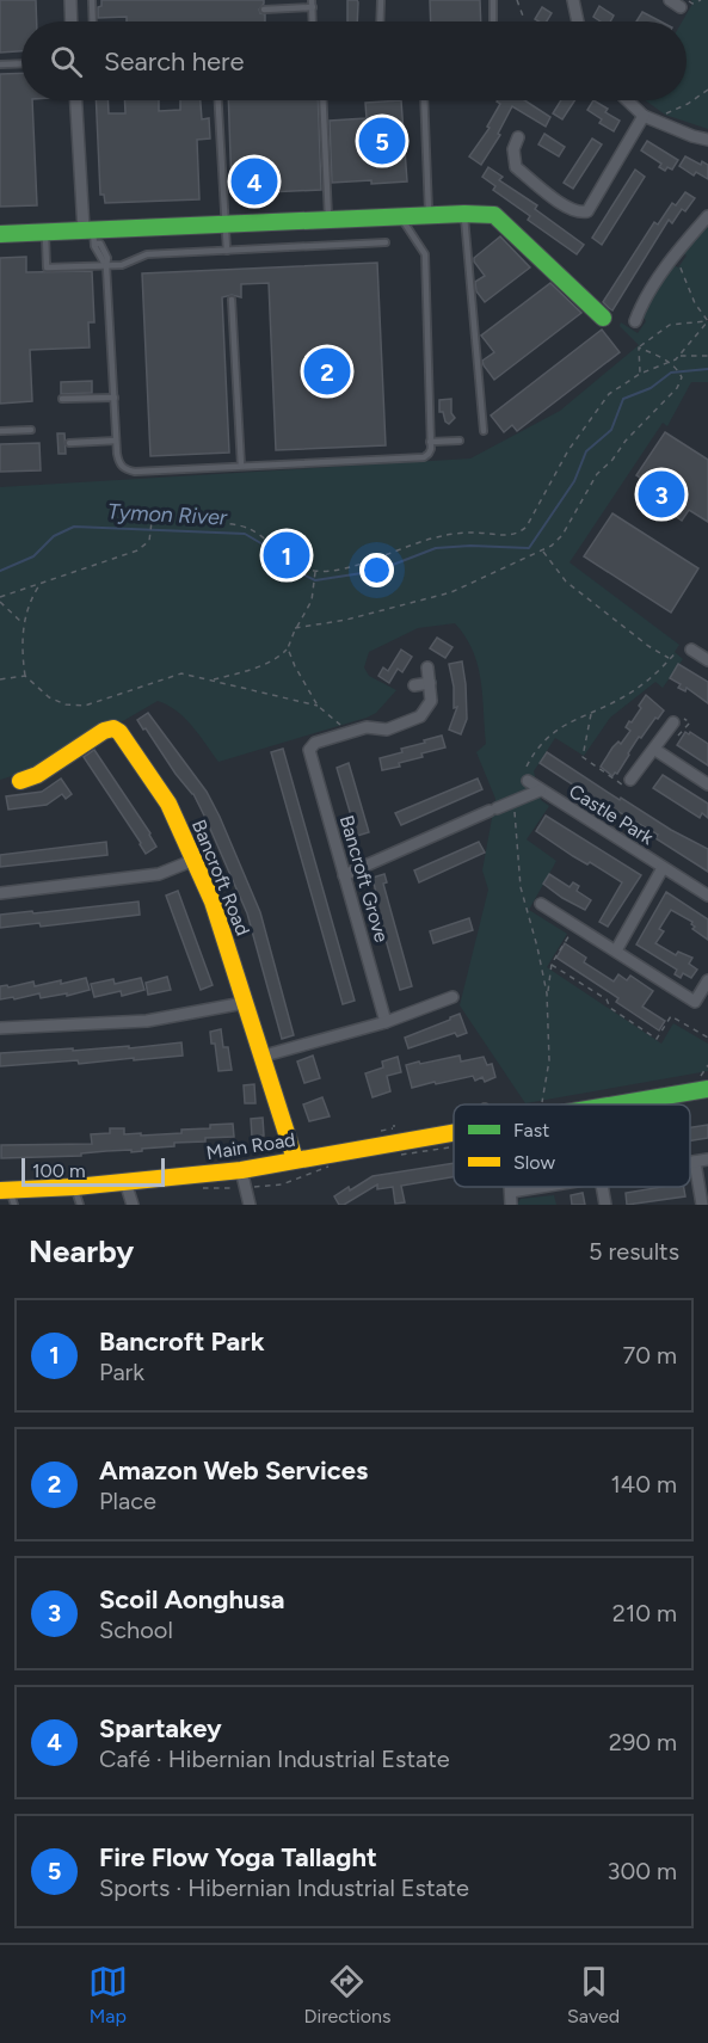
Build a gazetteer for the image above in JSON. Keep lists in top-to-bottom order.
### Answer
{
  "streets": {
    "street": [
      "Castle Park",
      "Bancroft Road",
      "Bancroft Grove",
      "Main Road"
    ]
  },
  "crossings": [
    ["Castle Park", "Bancroft Grove"],
    ["Bancroft Road", "Main Road"]
  ],
  "water": ["Tymon River"],
  "legend": ["Fast", "Slow"],
  "scale_bar": "100 m",
  "page": {
    "search": "Search here",
    "pins": [
      "5",
      "4",
      "2",
      "3",
      "1"
    ],
    "scale": "100 m",
    "heading": ["Nearby", "5 results"],
    "list": [
      {
        "mark": "1",
        "name": "Bancroft Park",
        "note": "Park",
        "value": "70 m"
      },
      {
        "mark": "2",
        "name": "Amazon Web Services",
        "note": "Place",
        "value": "140 m"
      },
      {
        "mark": "3",
        "name": "Scoil Aonghusa",
        "note": "School",
        "value": "210 m"
      },
      {
        "mark": "4",
        "name": "Spartakey",
        "note": "Café · Hibernian Industrial Estate",
        "value": "290 m"
      },
      {
        "mark": "5",
        "name": "Fire Flow Yoga Tallaght",
        "note": "Sports · Hibernian Industrial Estate",
        "value": "300 m"
      }
    ],
    "nav": ["Map", "Directions", "Saved"]
  }
}
